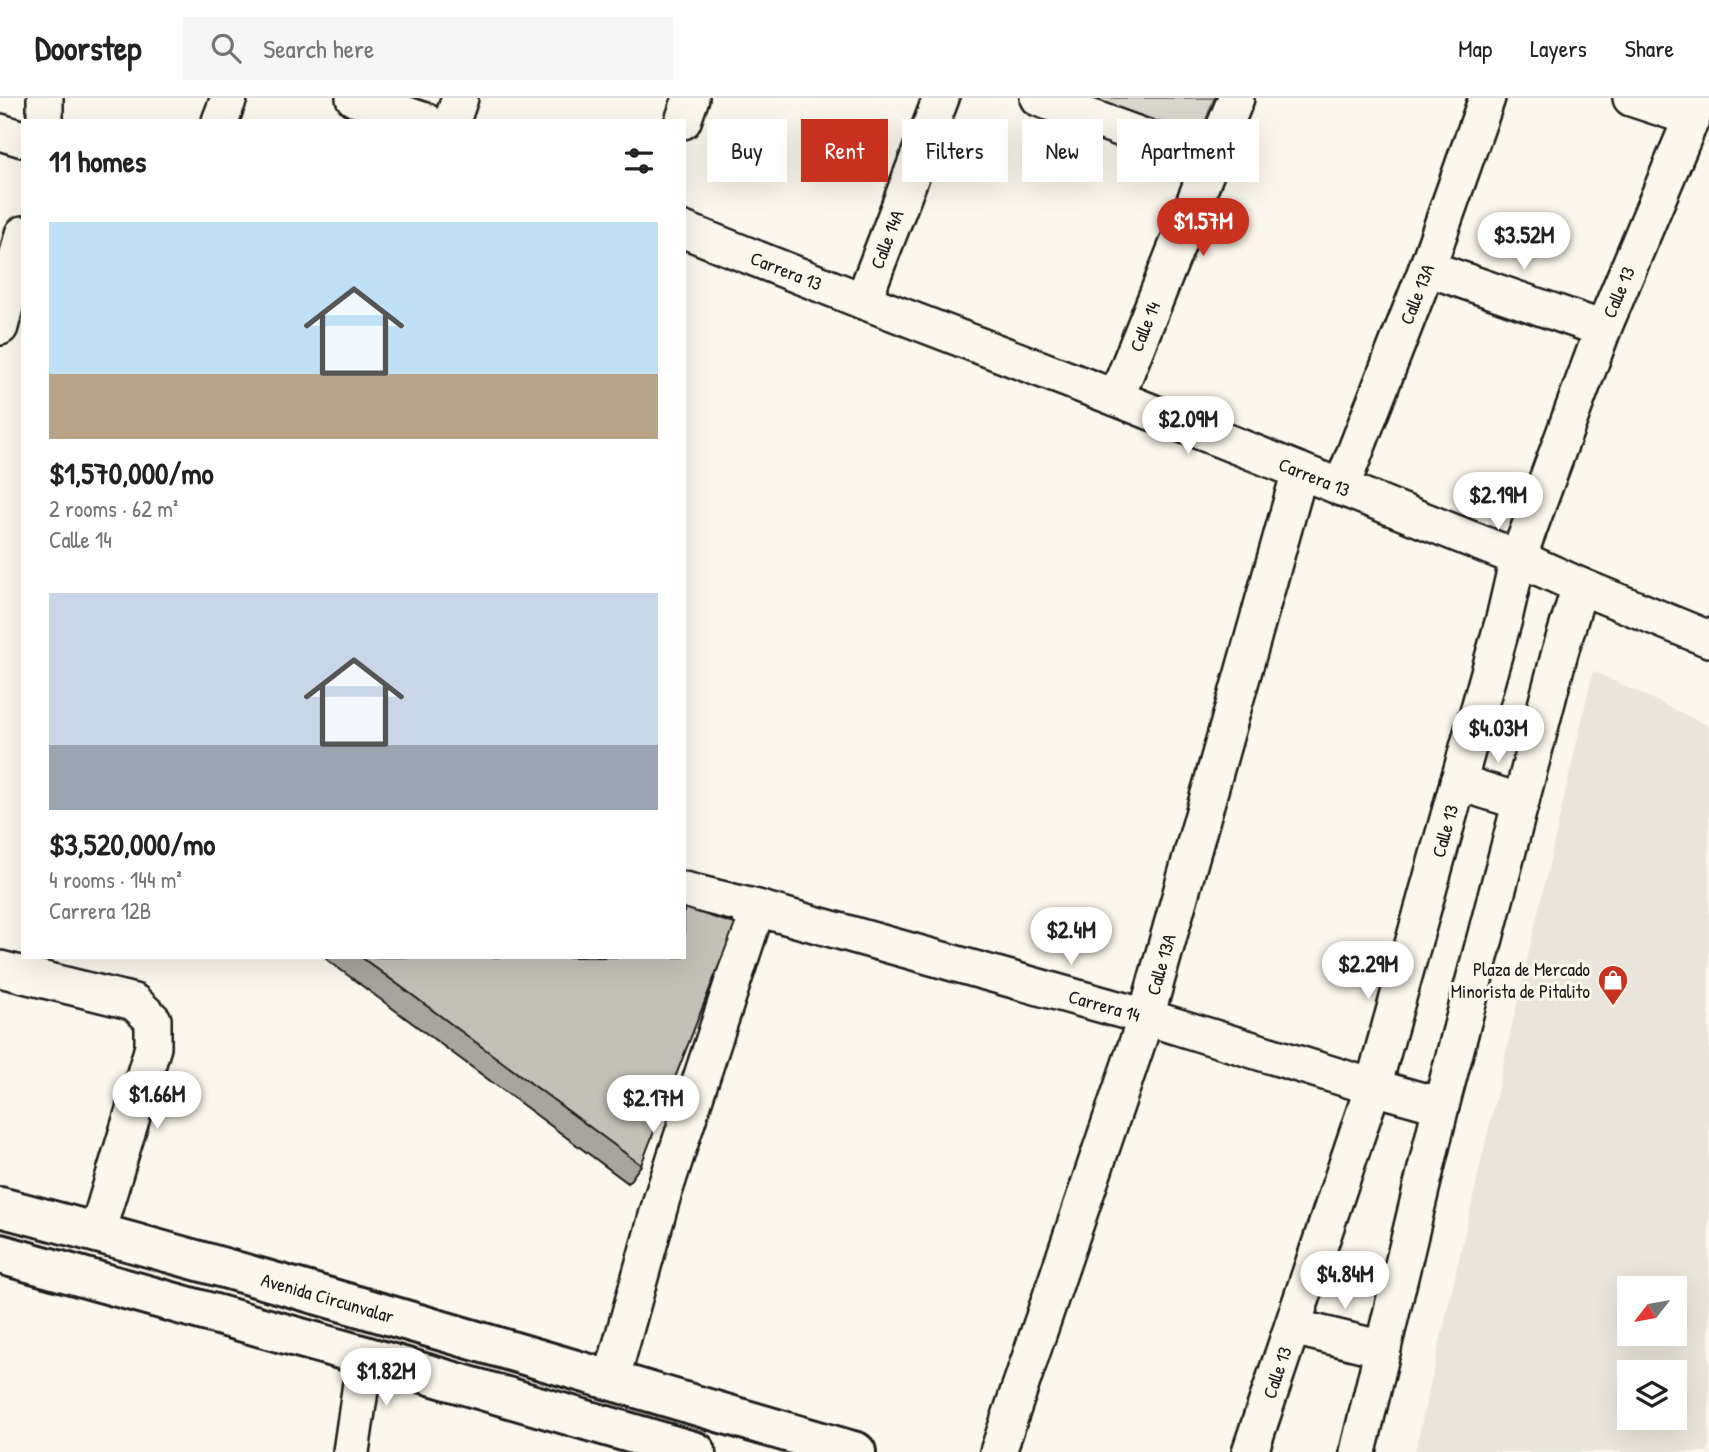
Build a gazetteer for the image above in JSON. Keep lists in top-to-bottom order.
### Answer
{
  "streets": {
    "highway": ["Avenida Circunvalar"],
    "street": [
      "Calle 14A",
      "Carrera 13",
      "Calle 13",
      "Calle 13A",
      "Calle 14",
      "Carrera 14"
    ]
  },
  "crossings": [
    ["Calle 14A", "Carrera 13"],
    ["Carrera 13", "Calle 13"],
    ["Carrera 13", "Calle 13A"],
    ["Carrera 13", "Calle 14"],
    ["Calle 13", "Carrera 14"],
    ["Calle 13A", "Carrera 14"]
  ],
  "places": {
    "shop": ["Plaza de Mercado Minorista de Pitalito"]
  },
  "north": "bottom left",
  "page": {
    "header": "Doorstep",
    "search": "Search here",
    "nav": ["Map", "Layers", "Share"],
    "chip": [
      "Buy",
      "Rent",
      "Filters",
      "New",
      "Apartment"
    ],
    "heading": "11 homes",
    "price": [
      "$1.57M",
      "$3.52M",
      "$2.09M",
      "$2.19M",
      "$4.03M",
      "$2.4M",
      "$2.29M",
      "$1.66M",
      "$2.17M",
      "$4.84M",
      "$1.82M"
    ],
    "list": [
      {
        "name": "$1,570,000/mo",
        "note": "2 rooms · 62 m² · Calle 14"
      },
      {
        "name": "$3,520,000/mo",
        "note": "4 rooms · 144 m² · Carrera 12B"
      }
    ]
  }
}
